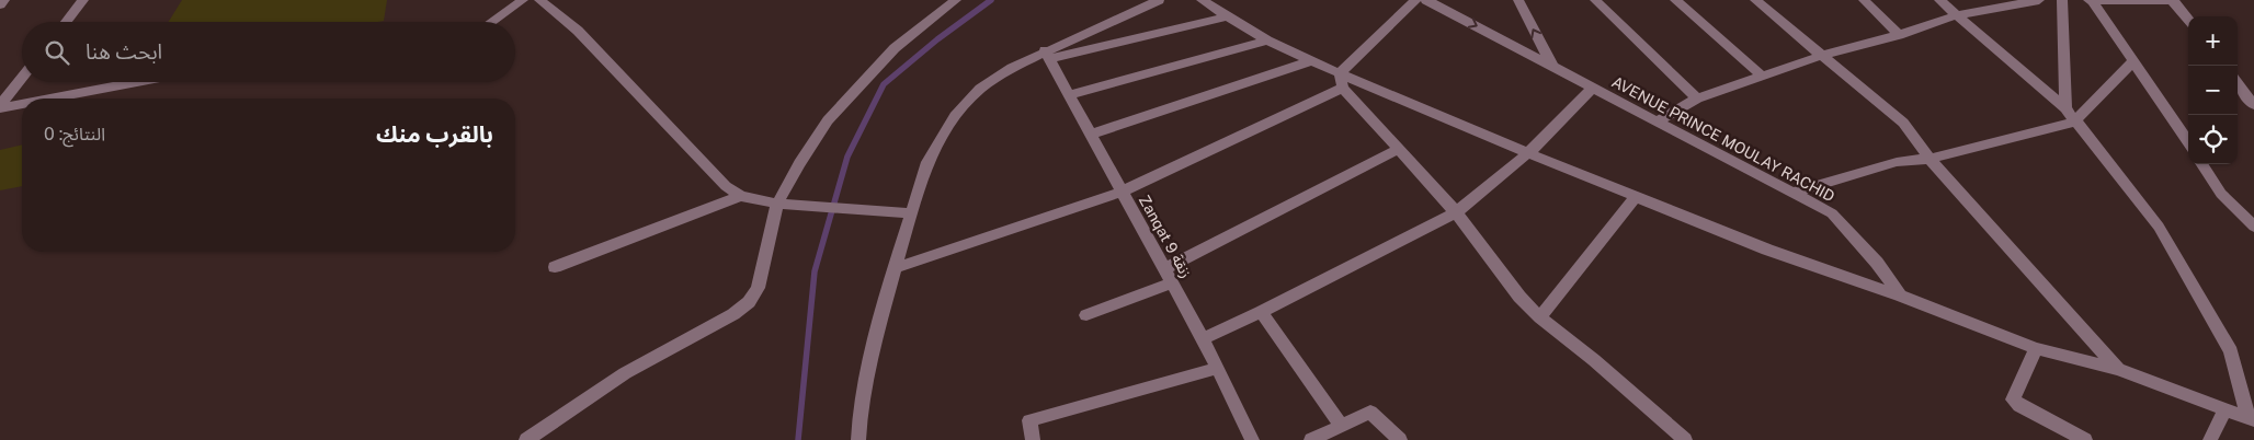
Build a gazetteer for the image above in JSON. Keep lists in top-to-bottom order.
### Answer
{
  "streets": {
    "street": ["AVENUE PRINCE MOULAY RACHID", "Zanqat 9 زنقة"]
  },
  "page": {
    "map_buttons": ["+", "−"],
    "search": "ابحث هنا",
    "heading": ["بالقرب منك", "النتائج: 0"]
  }
}
